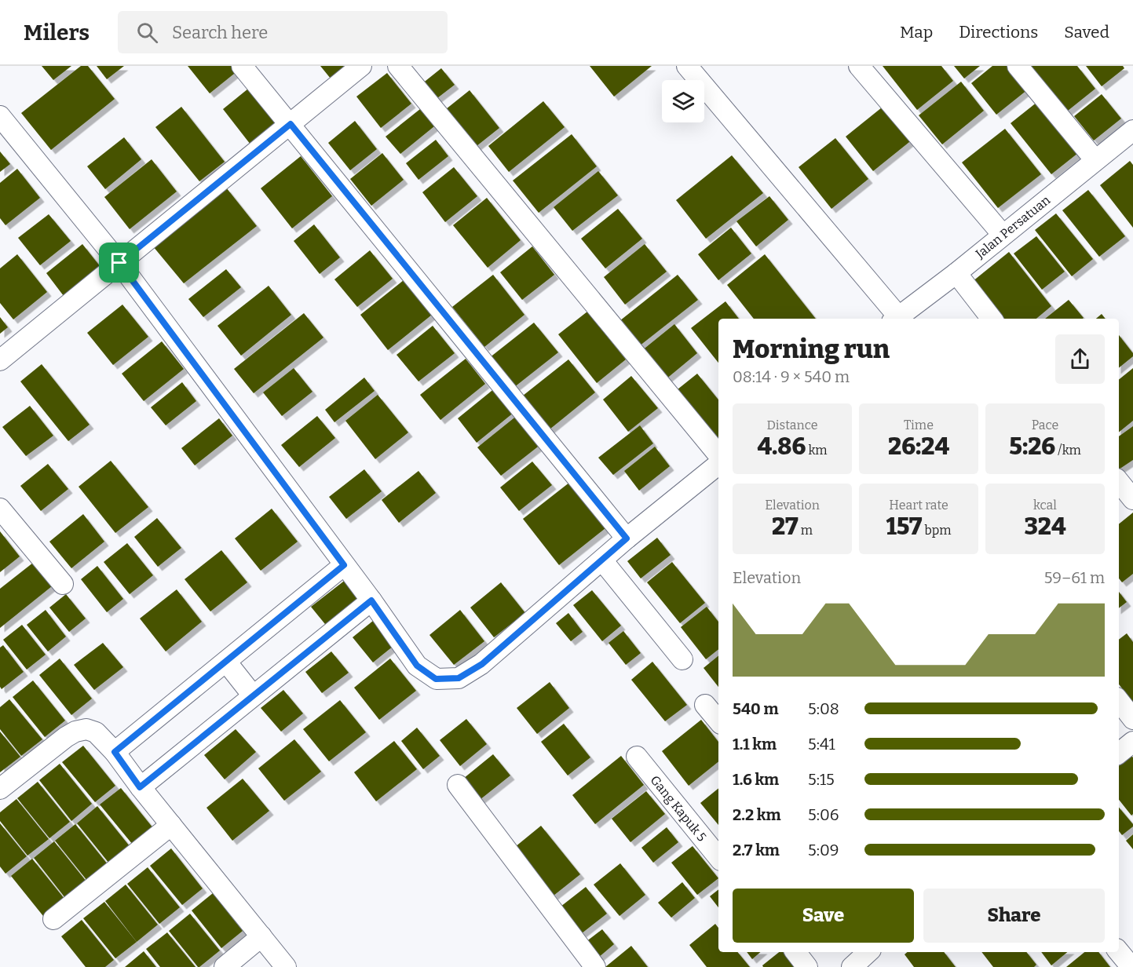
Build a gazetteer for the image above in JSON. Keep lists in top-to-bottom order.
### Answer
{
  "streets": {
    "street": ["Jalan Persatuan", "Gang Kapuk 5"]
  },
  "page": {
    "header": "Milers",
    "search": "Search here",
    "nav": ["Map", "Directions", "Saved"],
    "heading": ["Morning run", "08:14 · 9 × 540 m"],
    "stats": [
      ["Distance", "4.86 km"],
      ["Time", "26:24"],
      ["Pace", "5:26 /km"],
      ["Elevation", "27 m"],
      ["Heart rate", "157 bpm"],
      ["kcal", "324"]
    ],
    "chart": ["Elevation", "59–61 m"],
    "list": [
      {
        "name": "540 m",
        "note": "5:08"
      },
      {
        "name": "1.1 km",
        "note": "5:41"
      },
      {
        "name": "1.6 km",
        "note": "5:15"
      },
      {
        "name": "2.2 km",
        "note": "5:06"
      },
      {
        "name": "2.7 km",
        "note": "5:09"
      }
    ],
    "buttons": ["Save", "Share"]
  }
}
